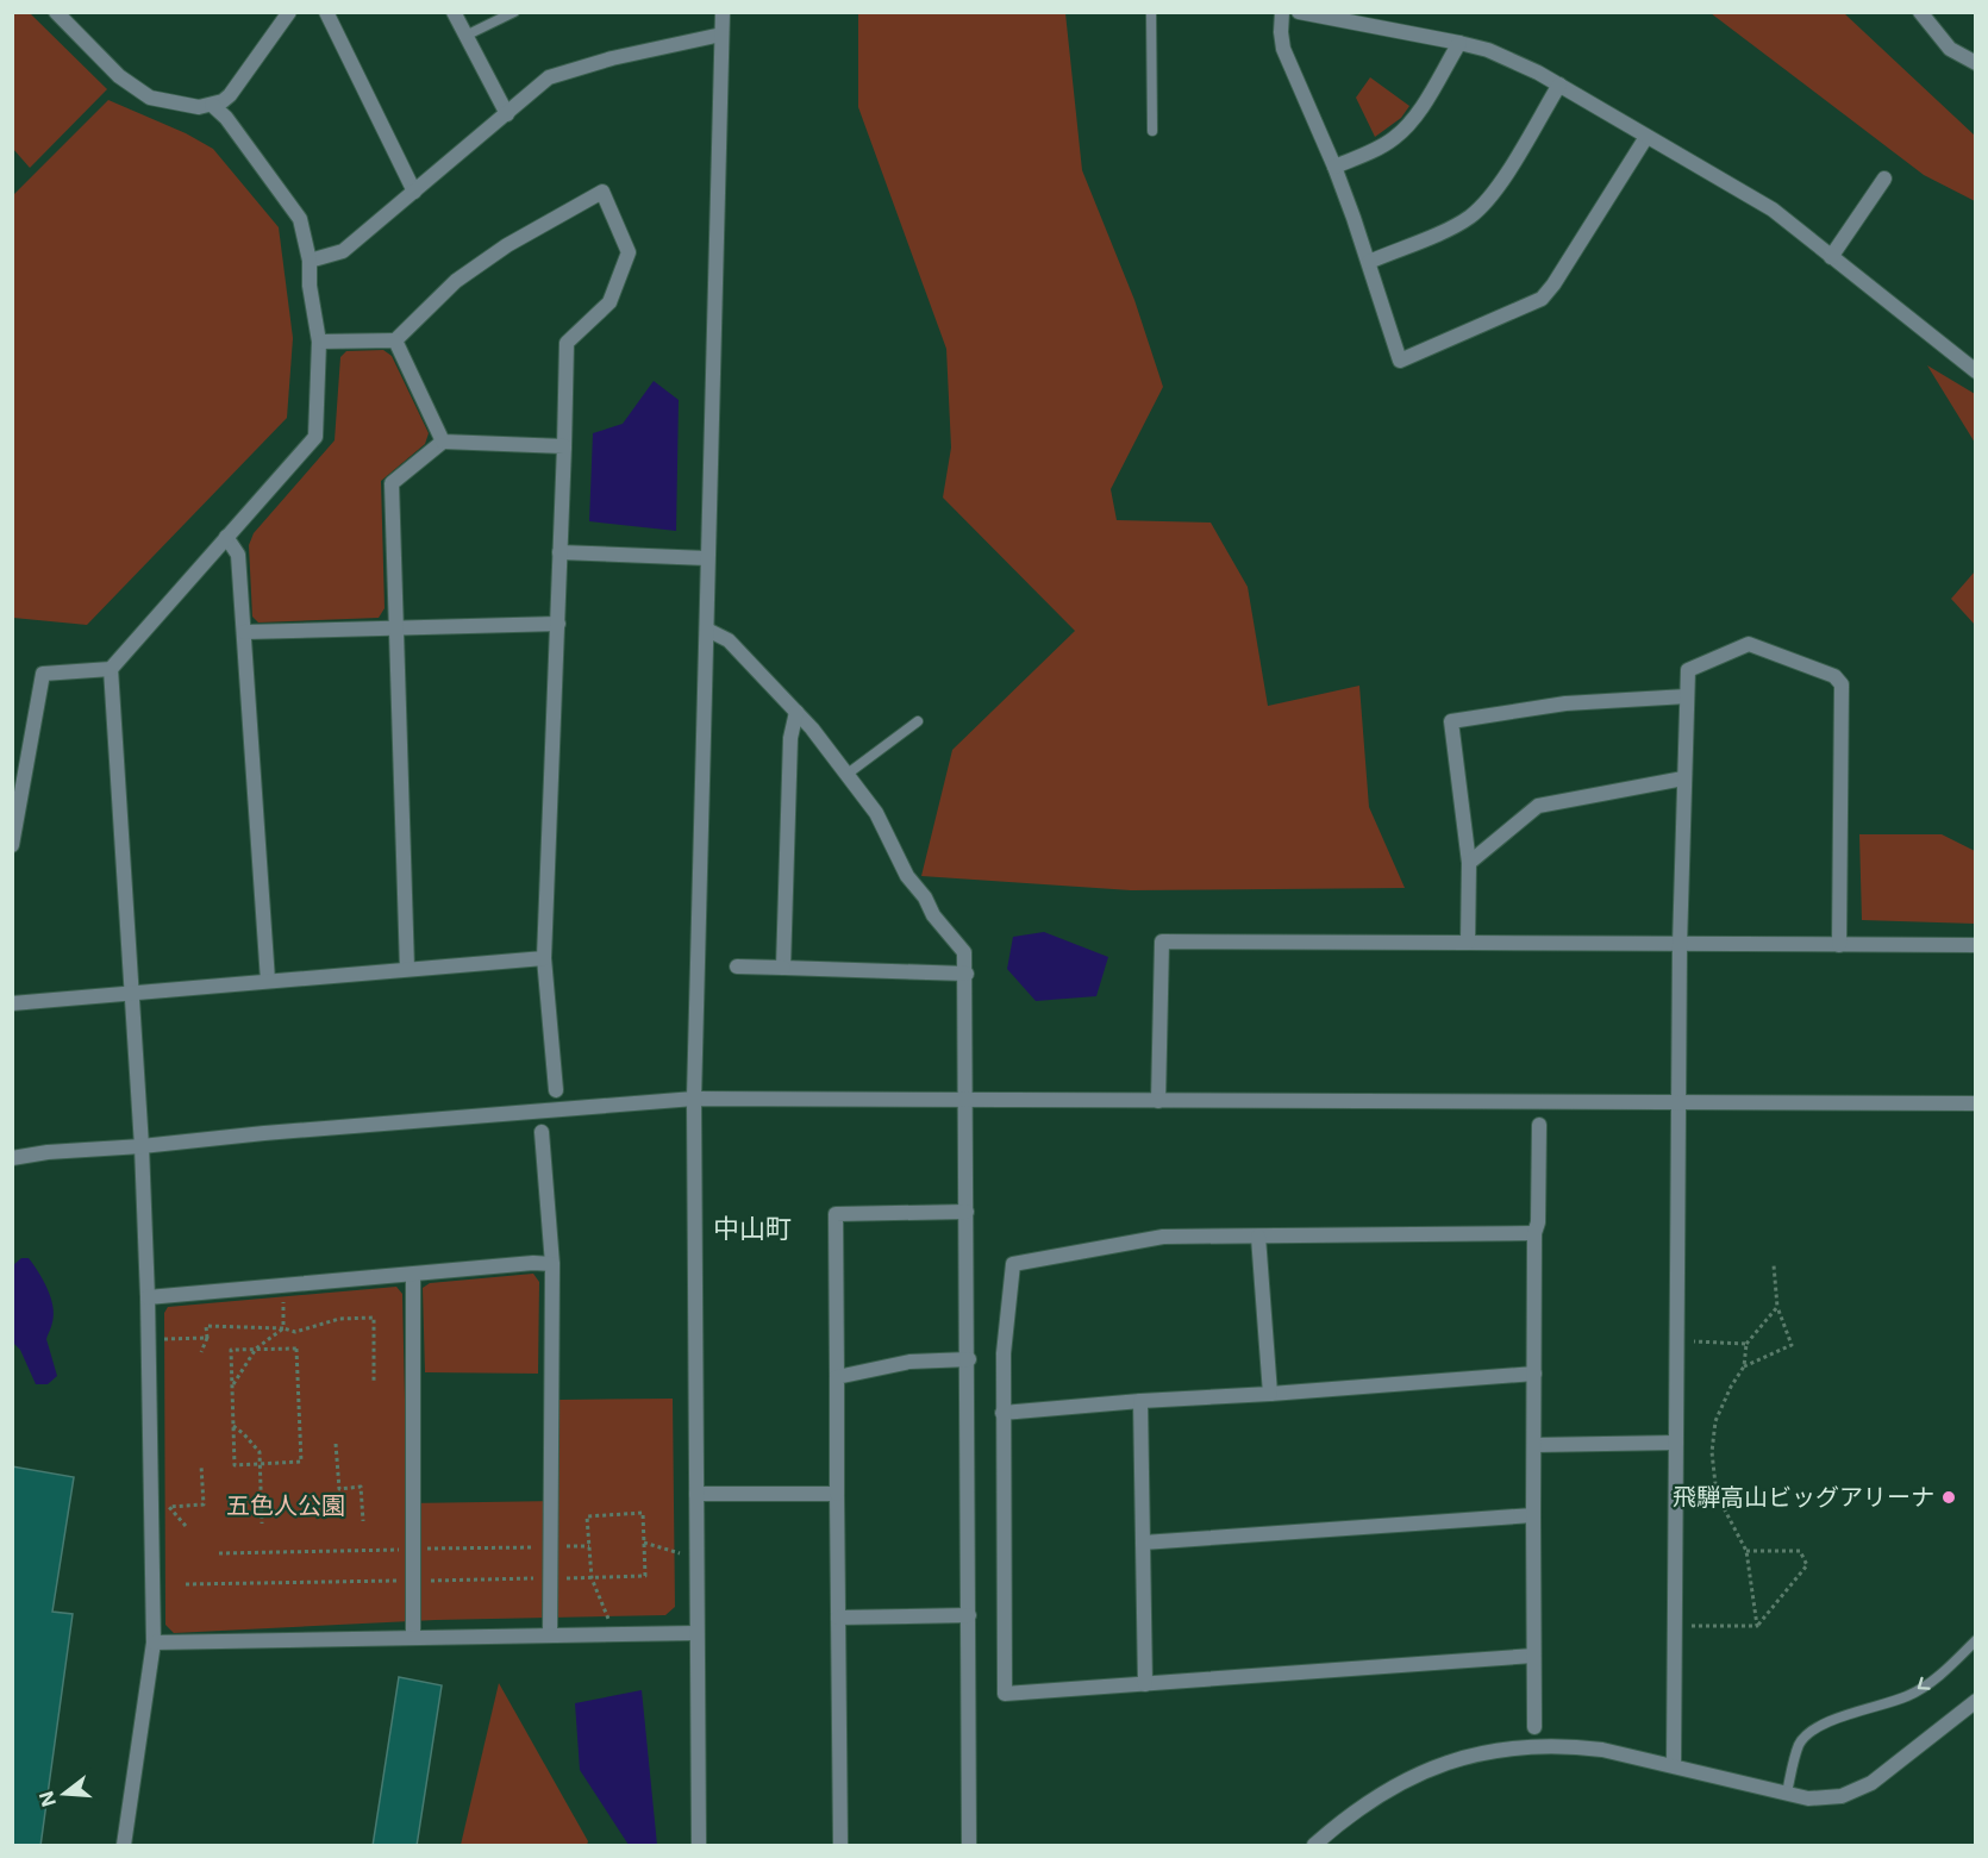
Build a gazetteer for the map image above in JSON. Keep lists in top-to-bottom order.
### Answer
{
  "districts": ["中山町"],
  "parks": ["五色人公園"],
  "places": ["飛騨高山ビッグアリーナ"],
  "north": "left"
}
